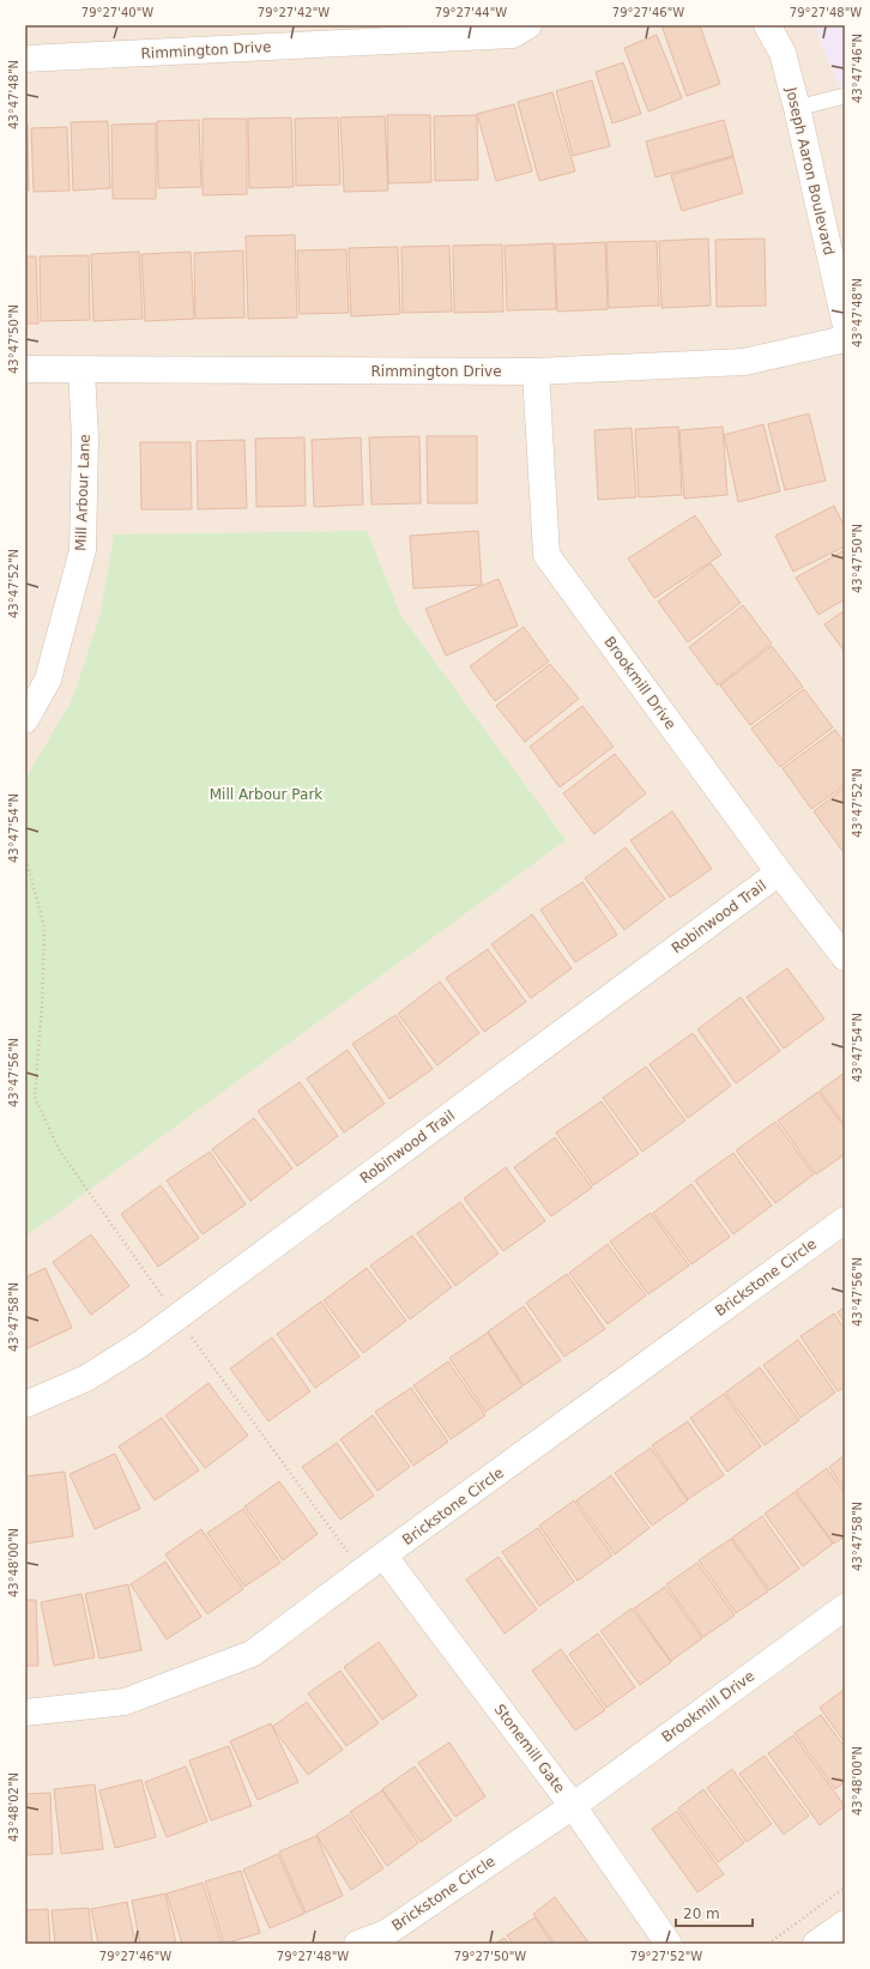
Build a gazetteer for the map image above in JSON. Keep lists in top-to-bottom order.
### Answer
{
  "streets": {
    "street": [
      "Rimmington Drive",
      "Joseph Aaron Boulevard",
      "Mill Arbour Lane",
      "Brookmill Drive",
      "Robinwood Trail",
      "Brickstone Circle",
      "Stonemill Gate"
    ]
  },
  "crossings": [
    ["Rimmington Drive", "Mill Arbour Lane"],
    ["Rimmington Drive", "Brookmill Drive"],
    ["Brookmill Drive", "Robinwood Trail"],
    ["Brookmill Drive", "Brickstone Circle"],
    ["Brookmill Drive", "Stonemill Gate"],
    ["Brickstone Circle", "Stonemill Gate"]
  ],
  "parks": ["Mill Arbour Park"],
  "scale_bar": "20 m",
  "coordinates": [
    "79°27'40\"W",
    "79°27'42\"W",
    "79°27'44\"W",
    "79°27'46\"W",
    "79°27'48\"W",
    "43°47'46\"N",
    "43°47'48\"N",
    "43°47'50\"N",
    "43°47'52\"N",
    "43°47'54\"N",
    "43°47'56\"N",
    "43°47'58\"N",
    "43°48'00\"N",
    "43°48'02\"N",
    "79°27'50\"W",
    "79°27'52\"W"
  ]
}
